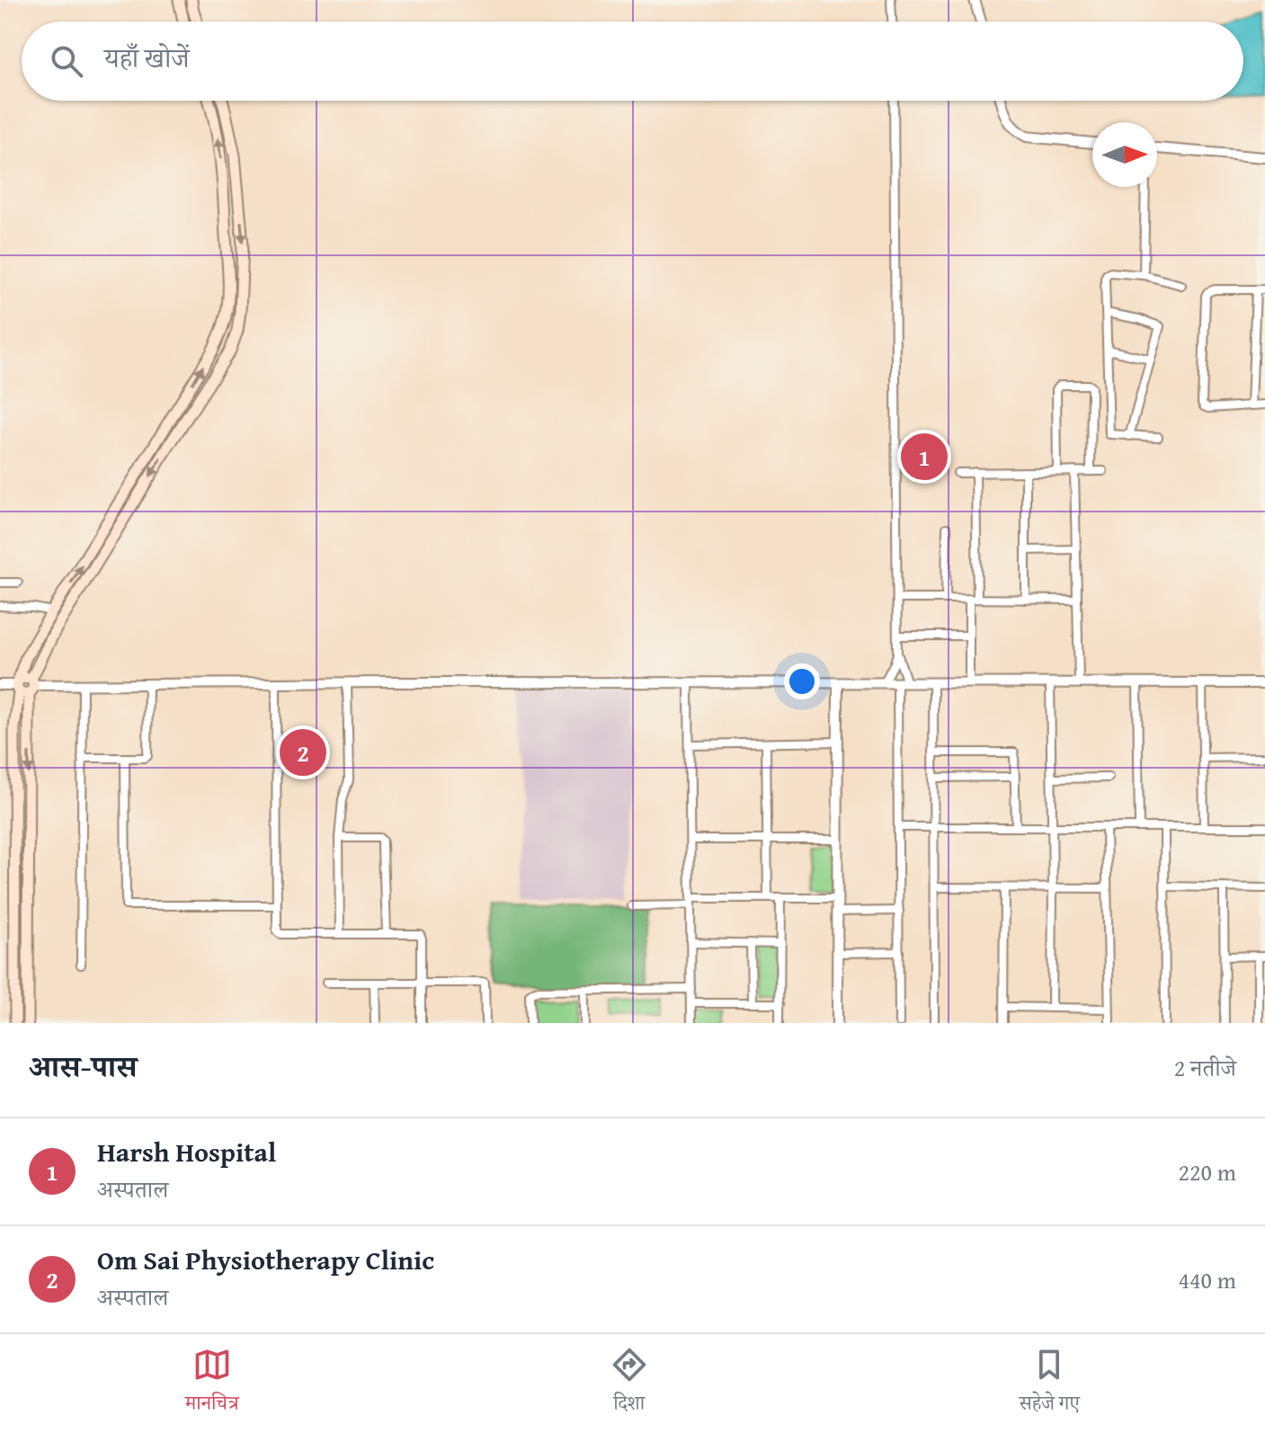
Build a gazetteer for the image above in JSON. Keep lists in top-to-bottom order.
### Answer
{
  "north": "right",
  "page": {
    "search": "यहाँ खोजें",
    "pins": ["1", "2"],
    "heading": ["आस-पास", "2 नतीजे"],
    "list": [
      {
        "mark": "1",
        "name": "Harsh Hospital",
        "note": "अस्पताल",
        "value": "220 m"
      },
      {
        "mark": "2",
        "name": "Om Sai Physiotherapy Clinic",
        "note": "अस्पताल",
        "value": "440 m"
      }
    ],
    "nav": ["मानचित्र", "दिशा", "सहेजे गए"]
  }
}
